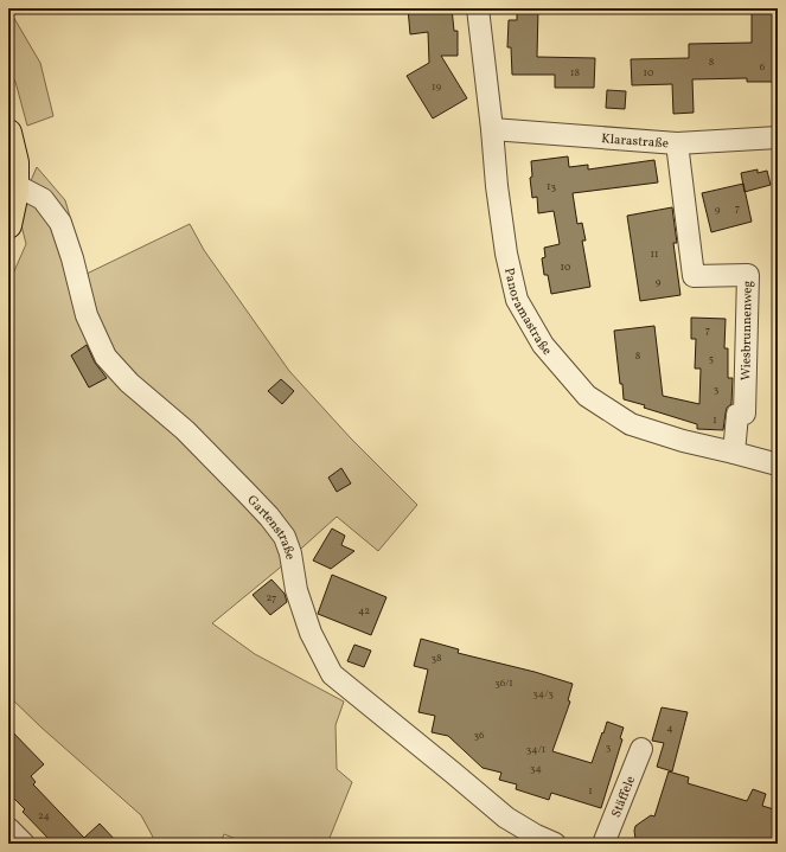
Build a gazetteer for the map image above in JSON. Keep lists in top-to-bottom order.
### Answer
{
  "streets": {
    "street": [
      "Klarastraße",
      "Panoramastraße",
      "Wiesbrunnenweg",
      "Gartenstraße",
      "Stäffele"
    ]
  },
  "crossings": [
    ["Klarastraße", "Panoramastraße"],
    ["Klarastraße", "Wiesbrunnenweg"],
    ["Panoramastraße", "Wiesbrunnenweg"]
  ],
  "house_numbers": [
    "8",
    "6",
    "18",
    "10",
    "19",
    "13",
    "7",
    "9",
    "11",
    "10",
    "9",
    "7",
    "8",
    "5",
    "3",
    "1",
    "27",
    "42",
    "38",
    "36/1",
    "34/3",
    "4",
    "36",
    "3",
    "34/1",
    "34",
    "1",
    "24"
  ]
}
